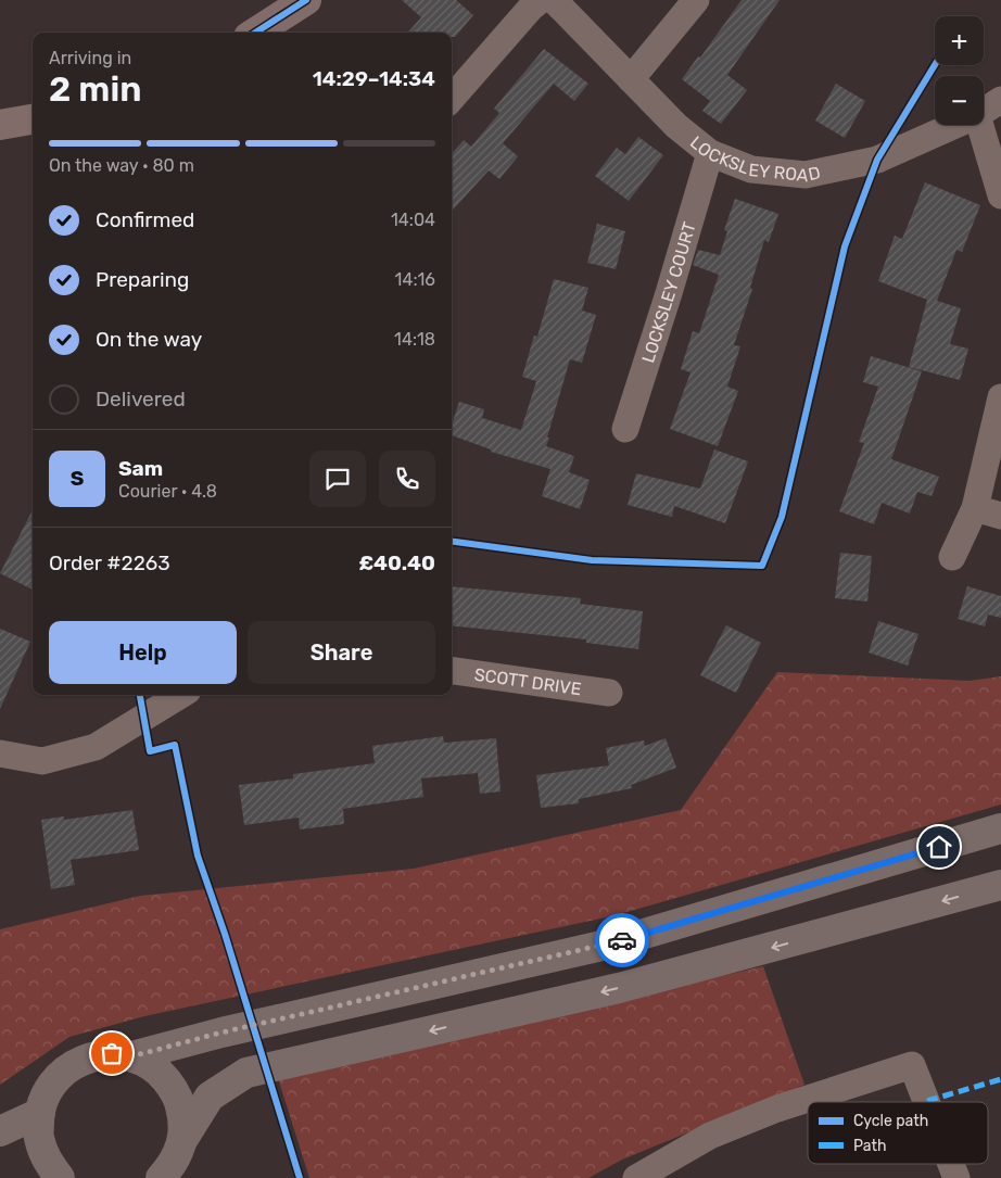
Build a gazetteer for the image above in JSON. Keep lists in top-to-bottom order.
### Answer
{
  "streets": {
    "street": ["LOCKSLEY ROAD", "LOCKSLEY COURT", "SCOTT DRIVE"]
  },
  "crossings": [
    ["LOCKSLEY ROAD", "LOCKSLEY COURT"]
  ],
  "legend": ["Cycle path", "Path"],
  "page": {
    "map_buttons": ["+", "−"],
    "heading": ["2 min", "Arriving in", "14:29–14:34"],
    "panel": [
      "Sam",
      "Courier · 4.8",
      "Order #2263",
      "£40.40"
    ],
    "bar": "On the way · 80 m",
    "list": [
      ["Confirmed", "14:04"],
      ["Preparing", "14:16"],
      ["On the way", "14:18"],
      "Delivered"
    ],
    "round": "S",
    "buttons": ["Help", "Share"]
  }
}
